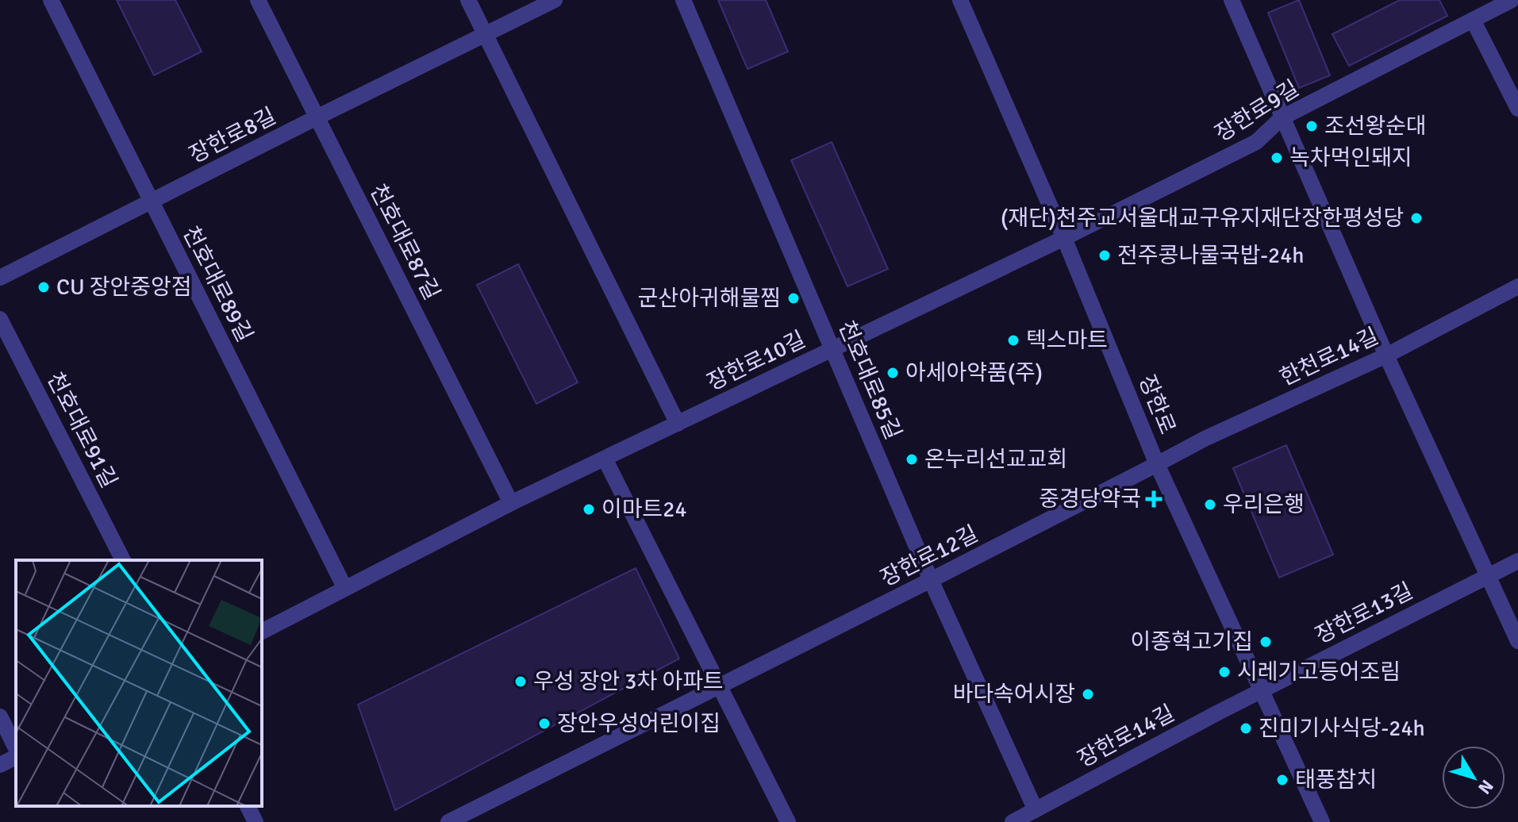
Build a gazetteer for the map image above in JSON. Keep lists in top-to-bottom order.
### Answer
{
  "streets": {
    "street": [
      "장한로9길",
      "장한로8길",
      "천호대로87길",
      "천호대로89길",
      "한천로14길",
      "장한로10길",
      "천호대로85길",
      "장한로",
      "천호대로91길",
      "장한로12길",
      "장한로13길",
      "장한로14길"
    ]
  },
  "crossings": [
    ["장한로9길", "장한로10길"],
    ["장한로9길", "장한로"],
    ["장한로8길", "천호대로87길"],
    ["장한로8길", "천호대로89길"],
    ["천호대로87길", "장한로10길"],
    ["천호대로89길", "장한로10길"],
    ["한천로14길", "장한로"],
    ["한천로14길", "장한로12길"],
    ["장한로10길", "천호대로85길"],
    ["장한로10길", "장한로"],
    ["천호대로85길", "장한로12길"],
    ["천호대로85길", "장한로14길"],
    ["장한로", "장한로12길"],
    ["장한로", "장한로13길"],
    ["장한로", "장한로14길"],
    ["장한로13길", "장한로14길"]
  ],
  "places": {
    "other": [
      "조선왕순대",
      "녹차먹인돼지",
      "(재단)천주교서울대교구유지재단장한평성당",
      "전주콩나물국밥-24h",
      "CU 장안중앙점",
      "군산아귀해물찜",
      "텍스마트",
      "아세아약품(주)",
      "온누리선교교회",
      "우리은행",
      "이마트24",
      "이종혁고기집",
      "시레기고등어조림",
      "우성 장안 3차 아파트",
      "바다속어시장",
      "장안우성어린이집",
      "진미기사식당-24h",
      "태풍참치"
    ],
    "health": ["중경당약국"]
  },
  "north": "bottom right"
}
